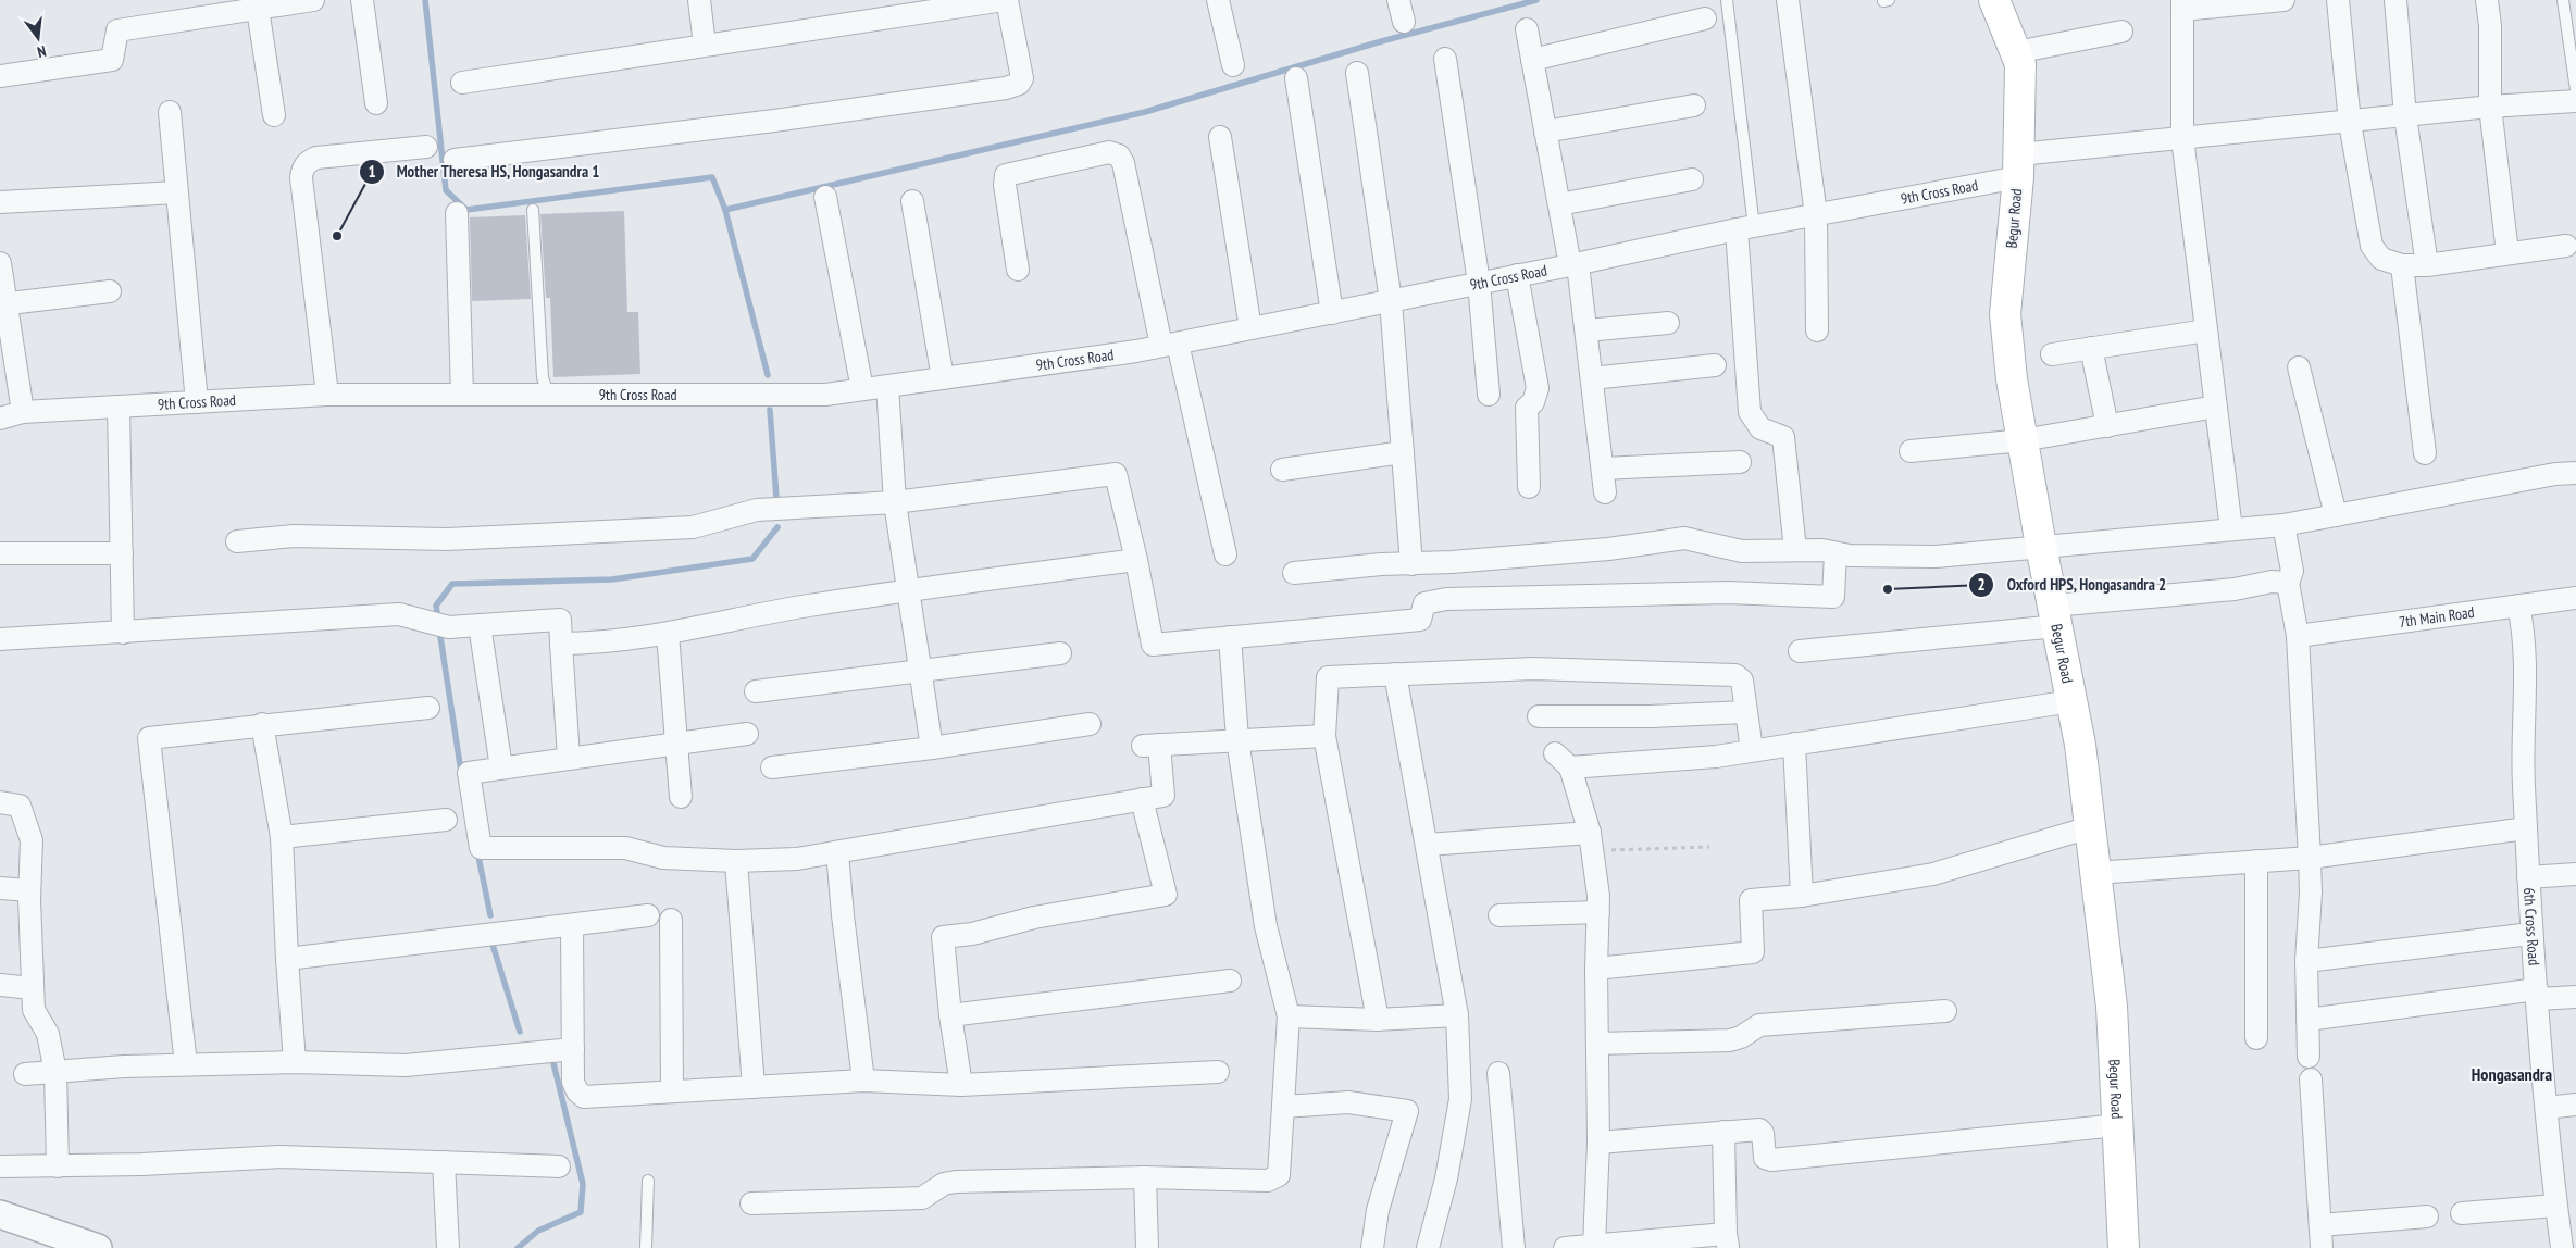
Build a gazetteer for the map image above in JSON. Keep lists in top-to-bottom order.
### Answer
{
  "streets": {
    "main road": ["Begur Road"],
    "street": ["9th Cross Road", "7th Main Road", "6th Cross Road"]
  },
  "crossings": [
    ["9th Cross Road", "Begur Road"],
    ["7th Main Road", "6th Cross Road"]
  ],
  "districts": ["Hongasandra"],
  "places": ["Mother Theresa HS, Hongasandra 1", "Oxford HPS, Hongasandra 2"],
  "north": "bottom"
}
